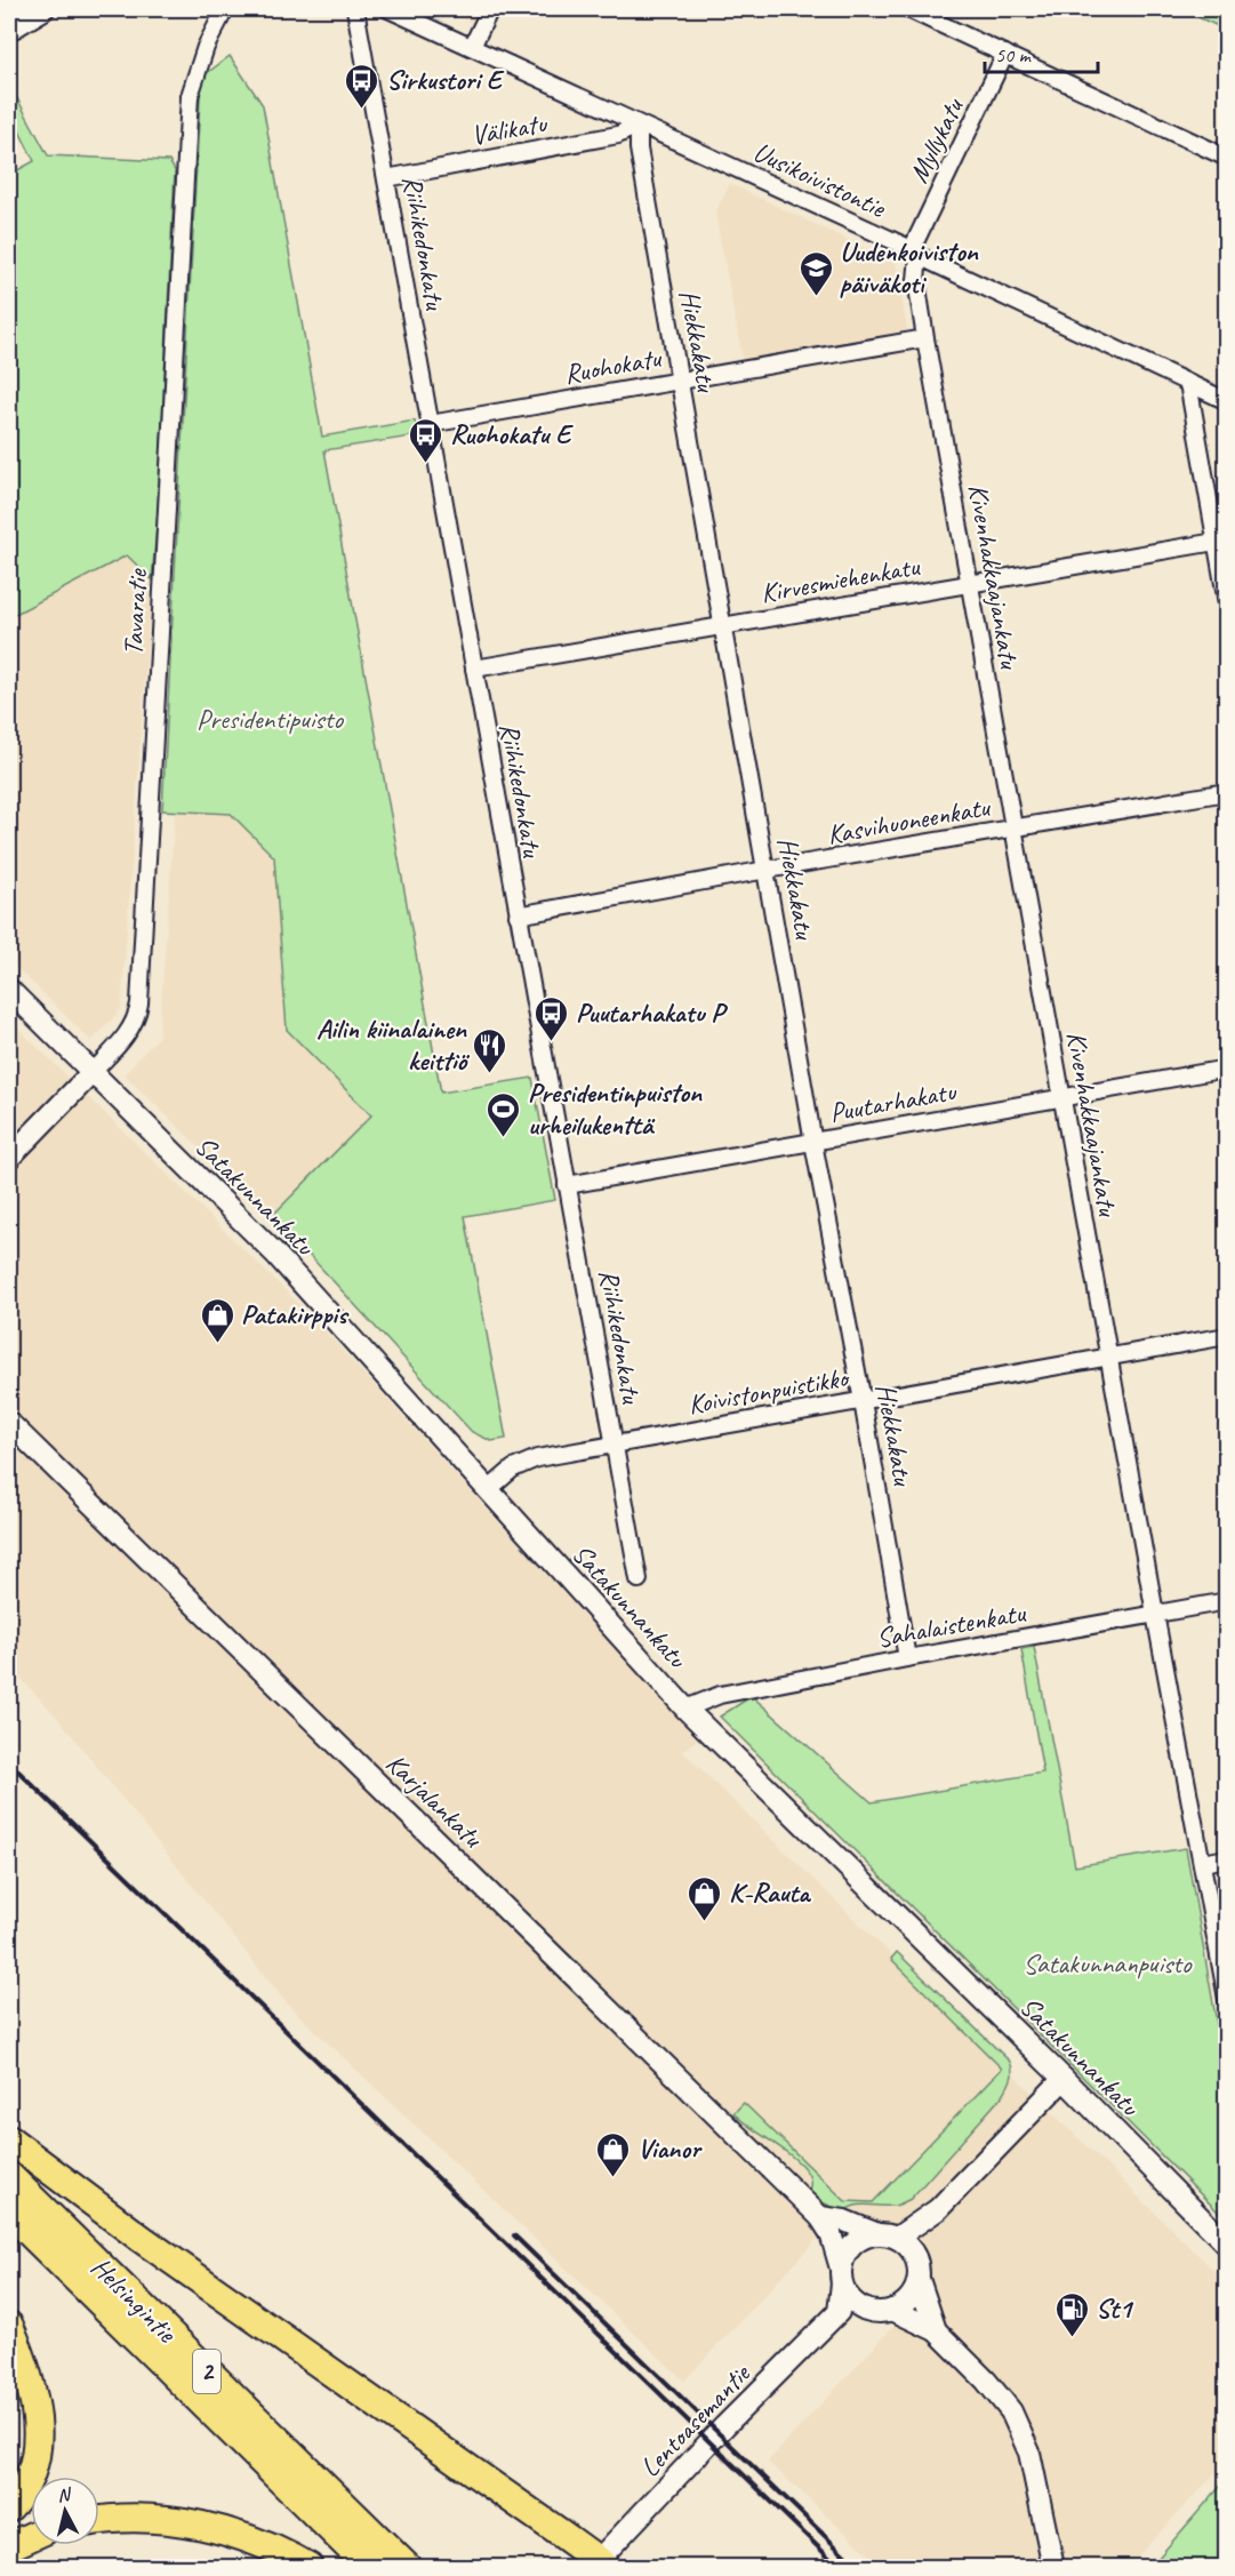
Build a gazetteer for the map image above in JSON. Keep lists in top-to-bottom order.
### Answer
{
  "streets": {
    "highway": ["Helsingintie", "2"],
    "main road": [
      "Tavaratie",
      "Satakunnankatu",
      "Karjalankatu",
      "Lentoasemantie"
    ],
    "street": [
      "Välikatu",
      "Myllykatu",
      "Uusikoivistontie",
      "Riihikedonkatu",
      "Hiekkakatu",
      "Ruohokatu",
      "Kivenhakkaajankatu",
      "Kirvesmiehenkatu",
      "Kasvihuoneenkatu",
      "Puutarhakatu",
      "Koivistonpuistikko",
      "Sahalaistenkatu"
    ]
  },
  "crossings": [
    ["Välikatu", "Uusikoivistontie"],
    ["Välikatu", "Riihikedonkatu"],
    ["Välikatu", "Hiekkakatu"],
    ["Myllykatu", "Uusikoivistontie"],
    ["Myllykatu", "Kivenhakkaajankatu"],
    ["Uusikoivistontie", "Hiekkakatu"],
    ["Uusikoivistontie", "Kivenhakkaajankatu"],
    ["Riihikedonkatu", "Ruohokatu"],
    ["Riihikedonkatu", "Kirvesmiehenkatu"],
    ["Riihikedonkatu", "Kasvihuoneenkatu"],
    ["Riihikedonkatu", "Puutarhakatu"],
    ["Riihikedonkatu", "Koivistonpuistikko"],
    ["Hiekkakatu", "Ruohokatu"],
    ["Hiekkakatu", "Kirvesmiehenkatu"],
    ["Hiekkakatu", "Kasvihuoneenkatu"],
    ["Hiekkakatu", "Puutarhakatu"],
    ["Hiekkakatu", "Koivistonpuistikko"],
    ["Hiekkakatu", "Sahalaistenkatu"],
    ["Ruohokatu", "Kivenhakkaajankatu"],
    ["Kivenhakkaajankatu", "Kirvesmiehenkatu"],
    ["Kivenhakkaajankatu", "Kasvihuoneenkatu"],
    ["Kivenhakkaajankatu", "Puutarhakatu"],
    ["Kivenhakkaajankatu", "Koivistonpuistikko"],
    ["Kivenhakkaajankatu", "Sahalaistenkatu"],
    ["Tavaratie", "Satakunnankatu"],
    ["Satakunnankatu", "Koivistonpuistikko"],
    ["Satakunnankatu", "Sahalaistenkatu"]
  ],
  "parks": ["Presidentipuisto", "Satakunnanpuisto"],
  "places": {
    "bus stop": ["Sirkustori E", "Ruohokatu E", "Puutarhakatu P"],
    "school or university": ["Uudenkoiviston päiväkoti"],
    "restaurant": ["Ailin kiinalainen keittiö"],
    "sports": ["Presidentinpuiston urheilukenttä"],
    "shop": ["Patakirppis", "K-Rauta", "Vianor"],
    "fuel station": ["St1"]
  },
  "scale_bar": "50 m",
  "north": "top"
}
